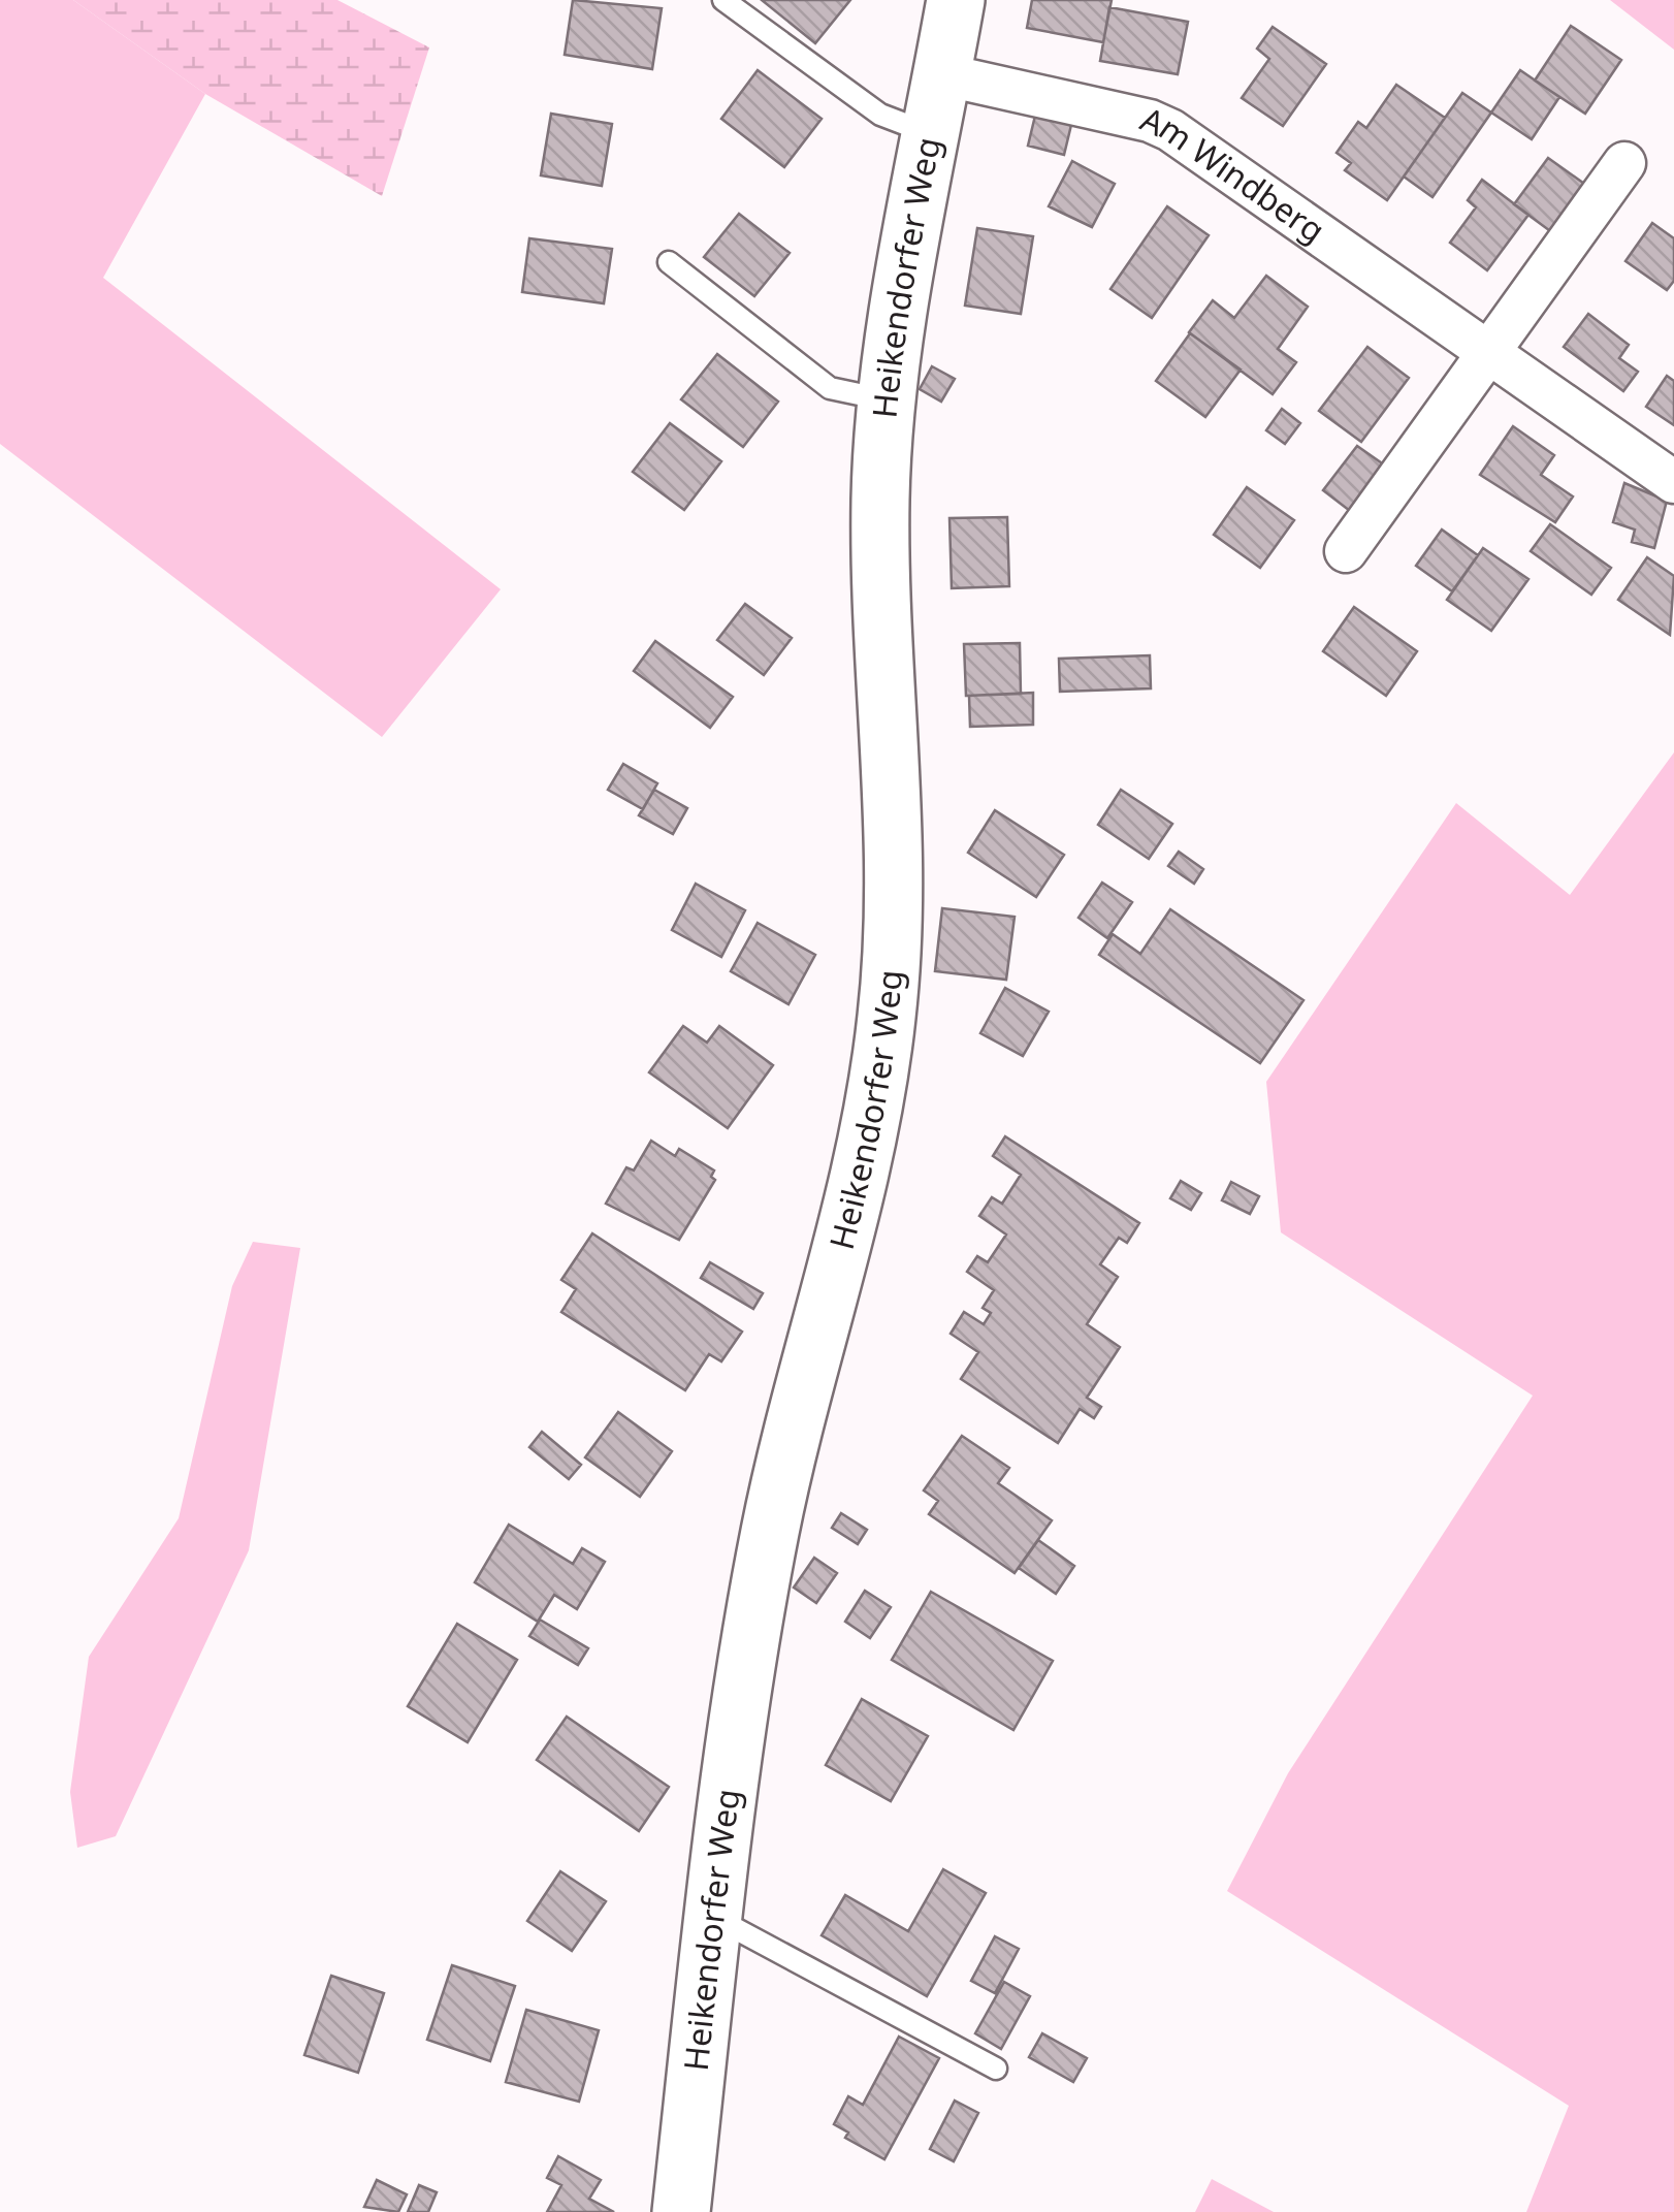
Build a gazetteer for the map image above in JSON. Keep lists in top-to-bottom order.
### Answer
{
  "streets": {
    "street": ["Am Windberg", "Heikendorfer Weg"]
  },
  "crossings": [
    ["Am Windberg", "Heikendorfer Weg"]
  ]
}
